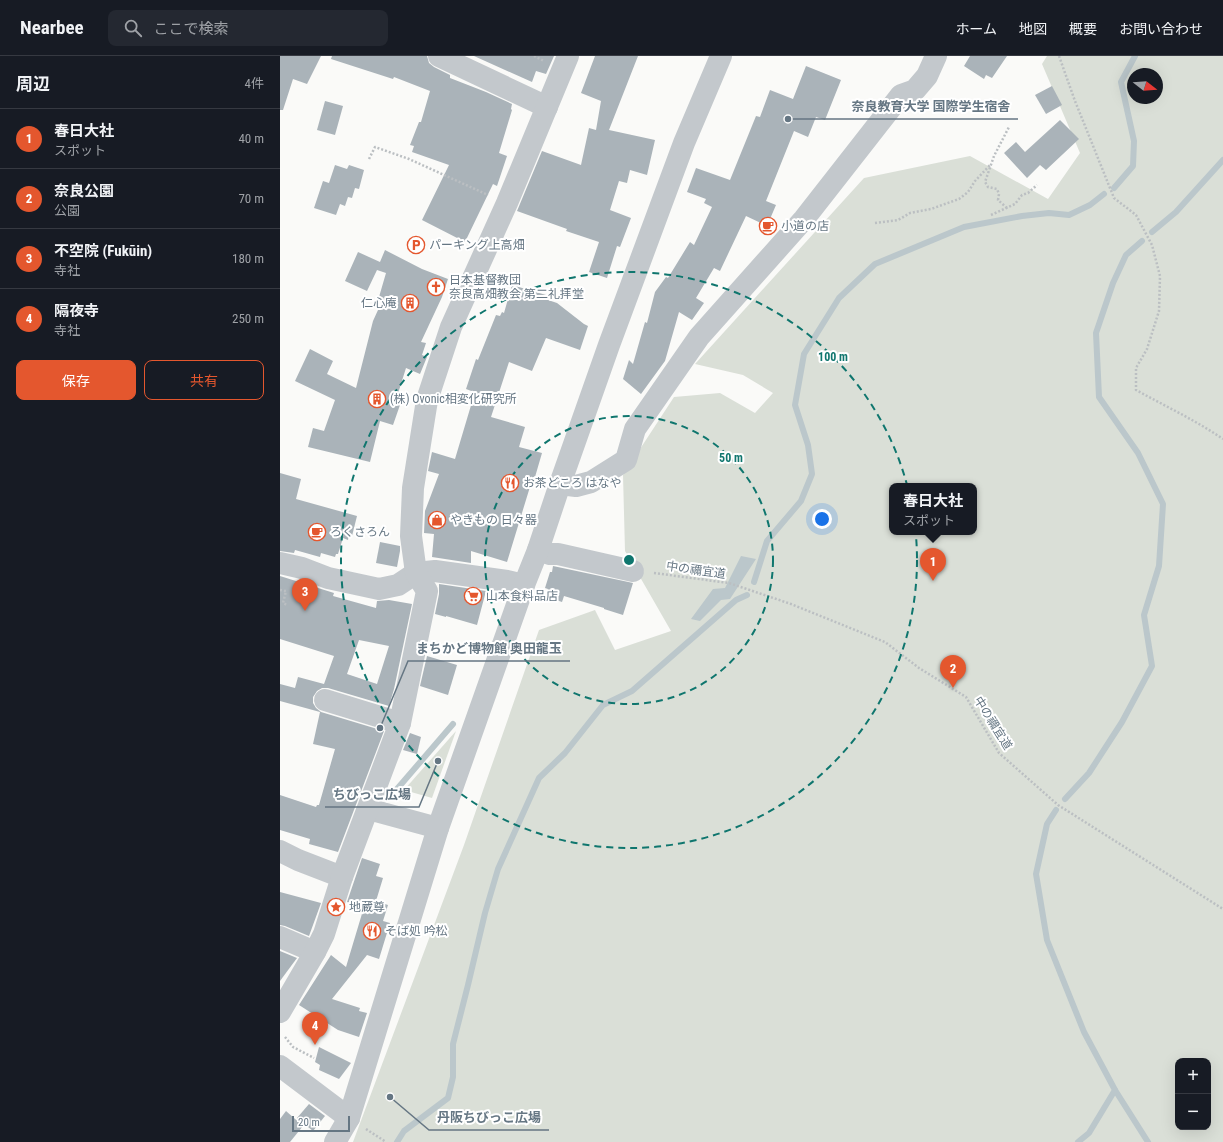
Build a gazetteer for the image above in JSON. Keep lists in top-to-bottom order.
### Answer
{
  "streets": {
    "path": ["中の禰宜道"]
  },
  "places": {
    "other": [
      "奈良教育大学 国際学生宿舎",
      "まちかど博物館 奥田龍玉",
      "ちびっこ広場",
      "丹阪ちびっこ広場"
    ],
    "cafe": ["小道の店", "ろくさろん"],
    "parking": ["パーキング上高畑"],
    "church": ["日本基督教団 奈良高畑教会 第二礼拝堂"],
    "building": ["仁心庵", "(株) Ovonic相変化研究所"],
    "restaurant": ["お茶どころ はなや", "そば処 吟松"],
    "shop": ["やきもの 日々器"],
    "supermarket": ["山本食料品店"],
    "place": ["地蔵尊"]
  },
  "scale_bar": "20 m",
  "north": "right",
  "page": {
    "header": "Nearbee",
    "search": "ここで検索",
    "nav": [
      "ホーム",
      "地図",
      "概要",
      "お問い合わせ"
    ],
    "heading": ["周辺", "4件"],
    "list": [
      {
        "mark": "1",
        "name": "春日大社",
        "note": "スポット",
        "value": "40 m"
      },
      {
        "mark": "2",
        "name": "奈良公園",
        "note": "公園",
        "value": "70 m"
      },
      {
        "mark": "3",
        "name": "不空院 (Fukūin)",
        "note": "寺社",
        "value": "180 m"
      },
      {
        "mark": "4",
        "name": "隔夜寺",
        "note": "寺社",
        "value": "250 m"
      }
    ],
    "buttons": ["保存", "共有"],
    "popup": ["春日大社", "スポット"],
    "pins": [
      "1",
      "3",
      "2",
      "4"
    ],
    "map_buttons": ["+", "−"],
    "scale": "20 m"
  },
  "rings": ["100 m", "50 m"]
}
